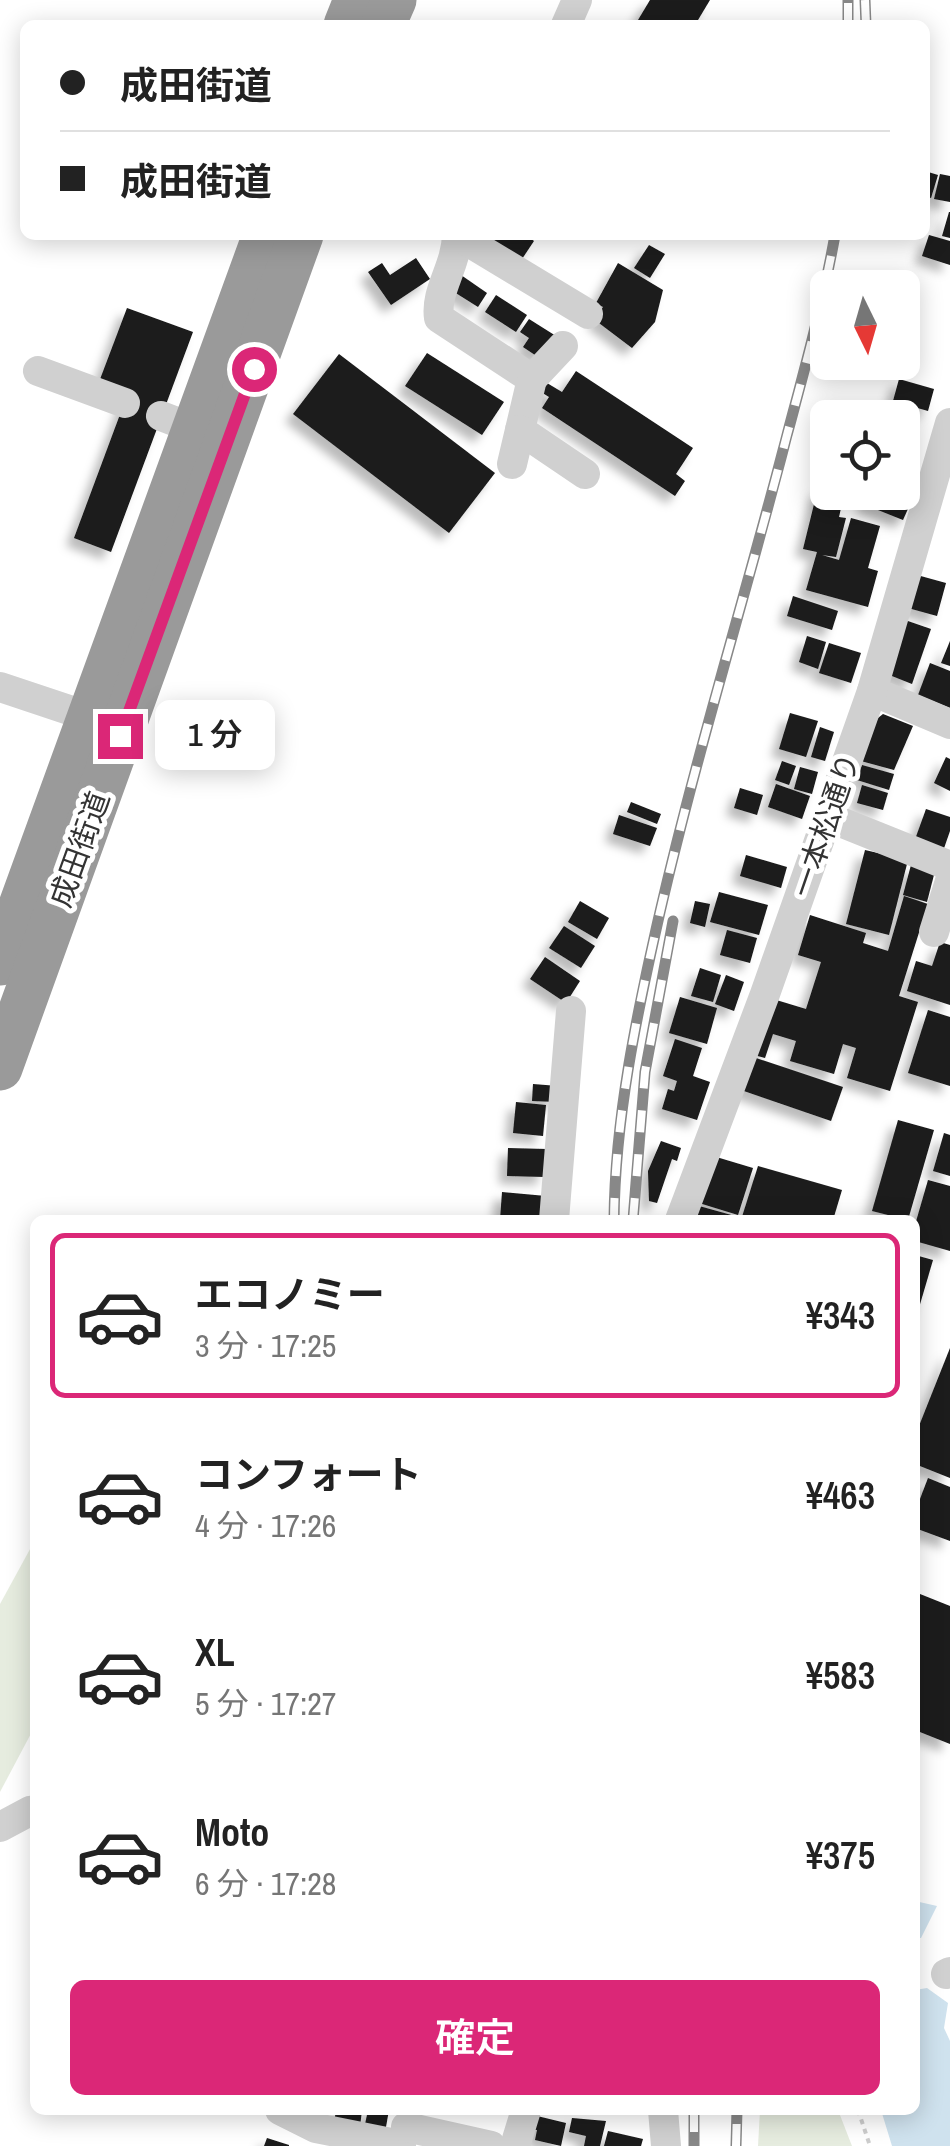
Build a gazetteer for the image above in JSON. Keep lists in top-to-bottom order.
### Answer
{
  "streets": {
    "highway": ["成田街道"],
    "street": ["一本松通り"]
  },
  "north": "bottom",
  "page": {
    "banner": ["成田街道", "成田街道"],
    "bubble": "1 分",
    "list": [
      {
        "name": "エコノミー",
        "note": "3 分 · 17:25",
        "value": "¥343"
      },
      {
        "name": "コンフォート",
        "note": "4 分 · 17:26",
        "value": "¥463"
      },
      {
        "name": "XL",
        "note": "5 分 · 17:27",
        "value": "¥583"
      },
      {
        "name": "Moto",
        "note": "6 分 · 17:28",
        "value": "¥375"
      }
    ],
    "buttons": "確定"
  }
}
